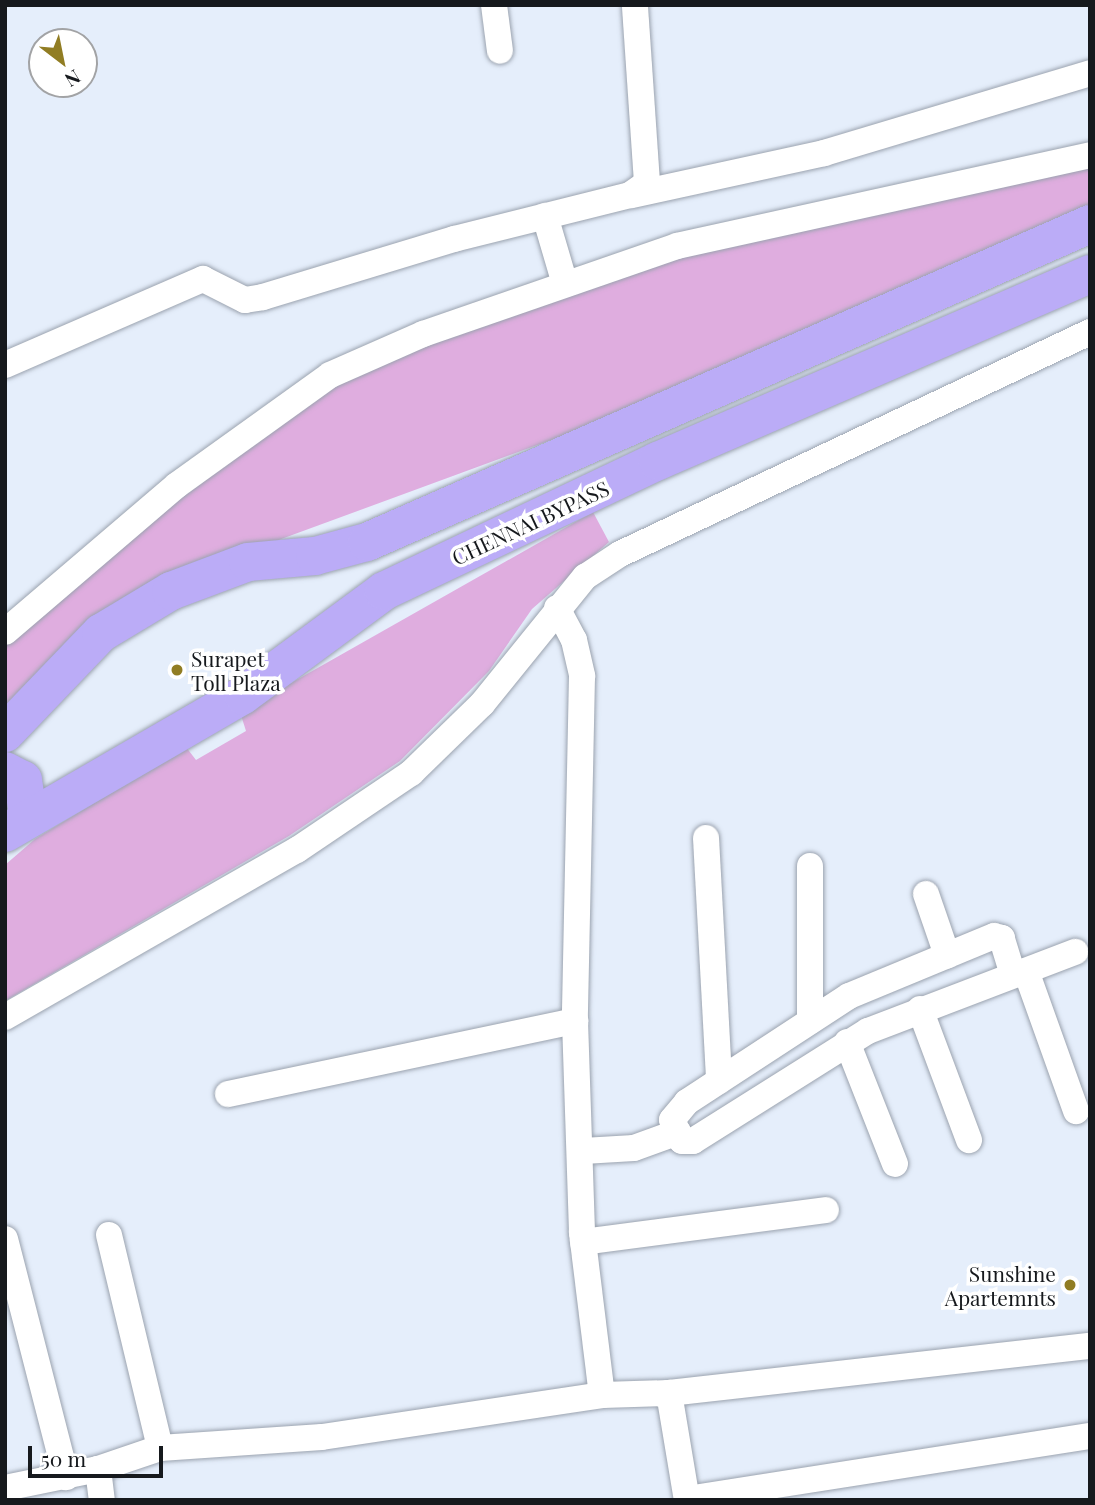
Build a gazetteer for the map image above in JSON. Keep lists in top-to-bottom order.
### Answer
{
  "streets": {
    "highway": ["CHENNAI BYPASS"]
  },
  "places": ["Surapet Toll Plaza", "Sunshine Apartemnts"],
  "scale_bar": "50 m",
  "north": "bottom right"
}
